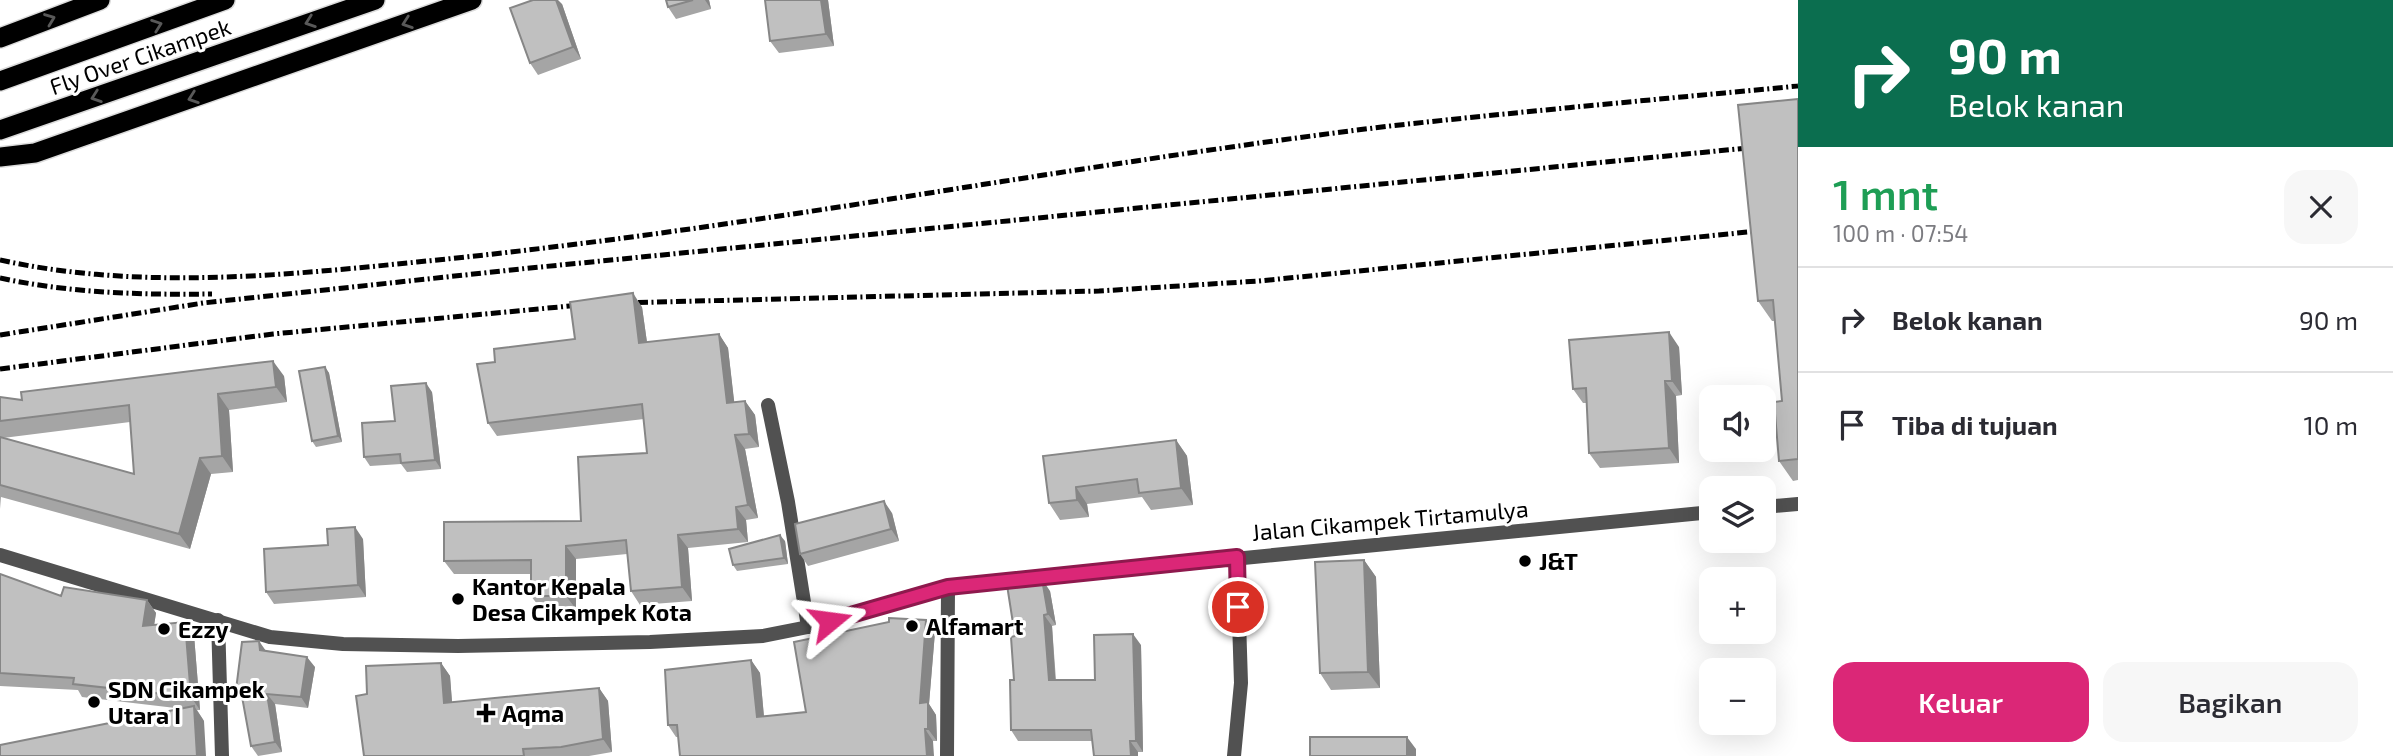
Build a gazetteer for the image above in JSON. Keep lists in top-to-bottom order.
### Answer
{
  "streets": {
    "highway": ["Fly Over Cikampek"],
    "street": ["Jalan Cikampek Tirtamulya"]
  },
  "places": {
    "other": [
      "J&T",
      "Kantor Kepala Desa Cikampek Kota",
      "Alfamart",
      "Ezzy",
      "SDN Cikampek Utara I"
    ],
    "health": ["Aqma"]
  },
  "page": {
    "turn": ["90 m", "Belok kanan"],
    "heading": ["1 mnt", "100 m · 07:54"],
    "list": [
      {
        "name": "Belok kanan",
        "value": "90 m"
      },
      {
        "name": "Tiba di tujuan",
        "value": "10 m"
      }
    ],
    "map_buttons": ["+", "−"],
    "buttons": ["Keluar", "Bagikan"]
  }
}
